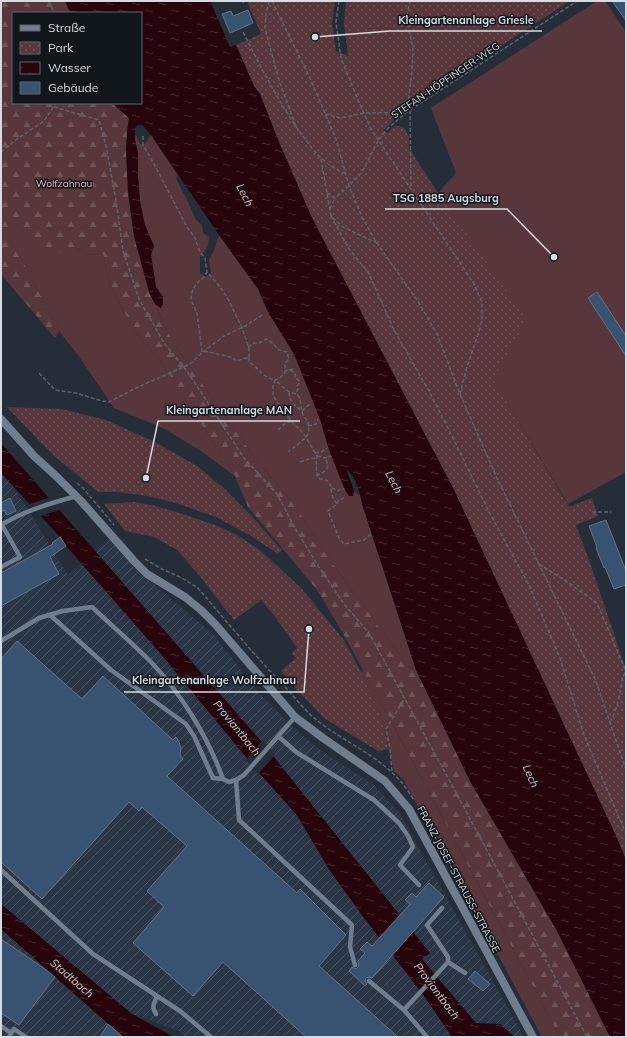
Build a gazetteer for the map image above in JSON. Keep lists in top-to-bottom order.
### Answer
{
  "streets": {
    "street": ["FRANZ-JOSEF-STRAUSS-STRASSE"],
    "path": ["STEFAN-HÖPFINGER-WEG"]
  },
  "water": ["Lech", "Proviantbach", "Stadtbach"],
  "parks": ["Wolfzahnau"],
  "places": [
    "Kleingartenanlage Griesle",
    "TSG 1885 Augsburg",
    "Kleingartenanlage MAN",
    "Kleingartenanlage Wolfzahnau"
  ],
  "legend": [
    "Straße",
    "Park",
    "Wasser",
    "Gebäude"
  ]
}
